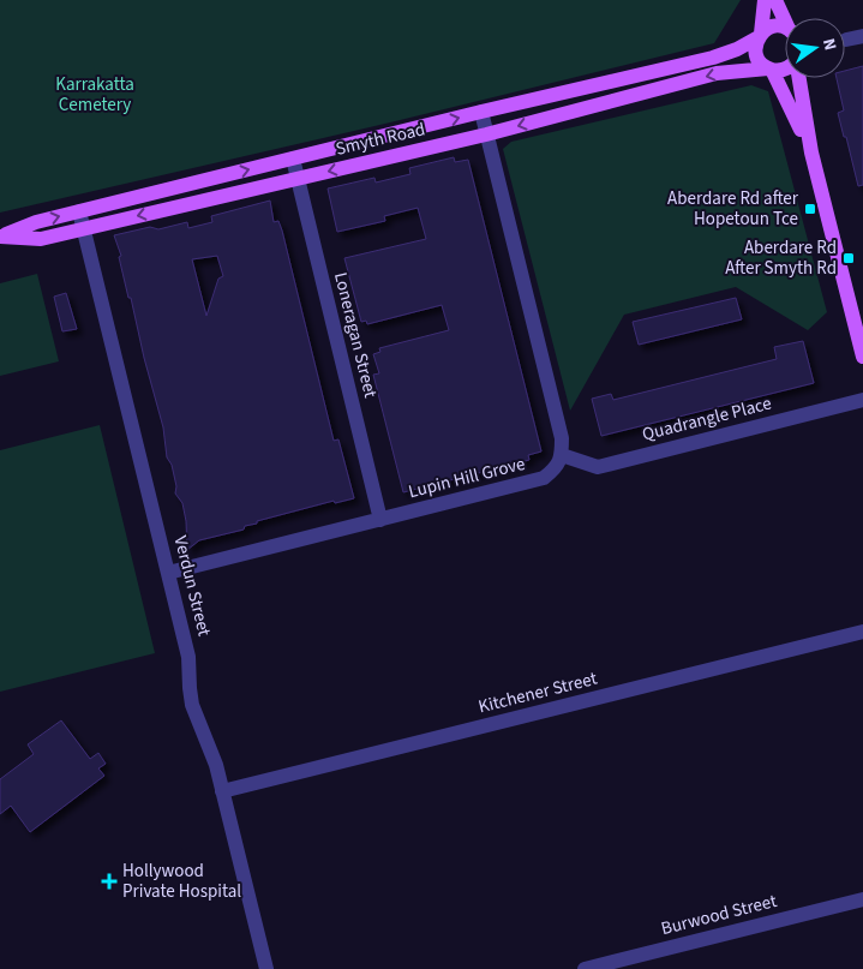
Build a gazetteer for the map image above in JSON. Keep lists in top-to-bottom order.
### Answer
{
  "streets": {
    "main road": ["Smyth Road"],
    "street": [
      "Loneragan Street",
      "Quadrangle Place",
      "Lupin Hill Grove",
      "Verdun Street",
      "Kitchener Street",
      "Burwood Street"
    ]
  },
  "crossings": [
    ["Smyth Road", "Loneragan Street"],
    ["Smyth Road", "Verdun Street"],
    ["Loneragan Street", "Lupin Hill Grove"],
    ["Quadrangle Place", "Lupin Hill Grove"],
    ["Lupin Hill Grove", "Verdun Street"],
    ["Verdun Street", "Kitchener Street"]
  ],
  "parks": ["Karrakatta Cemetery"],
  "places": {
    "transit": ["Aberdare Rd after Hopetoun Tce", "Aberdare Rd After Smyth Rd"],
    "health": ["Hollywood Private Hospital"]
  },
  "north": "right"
}
